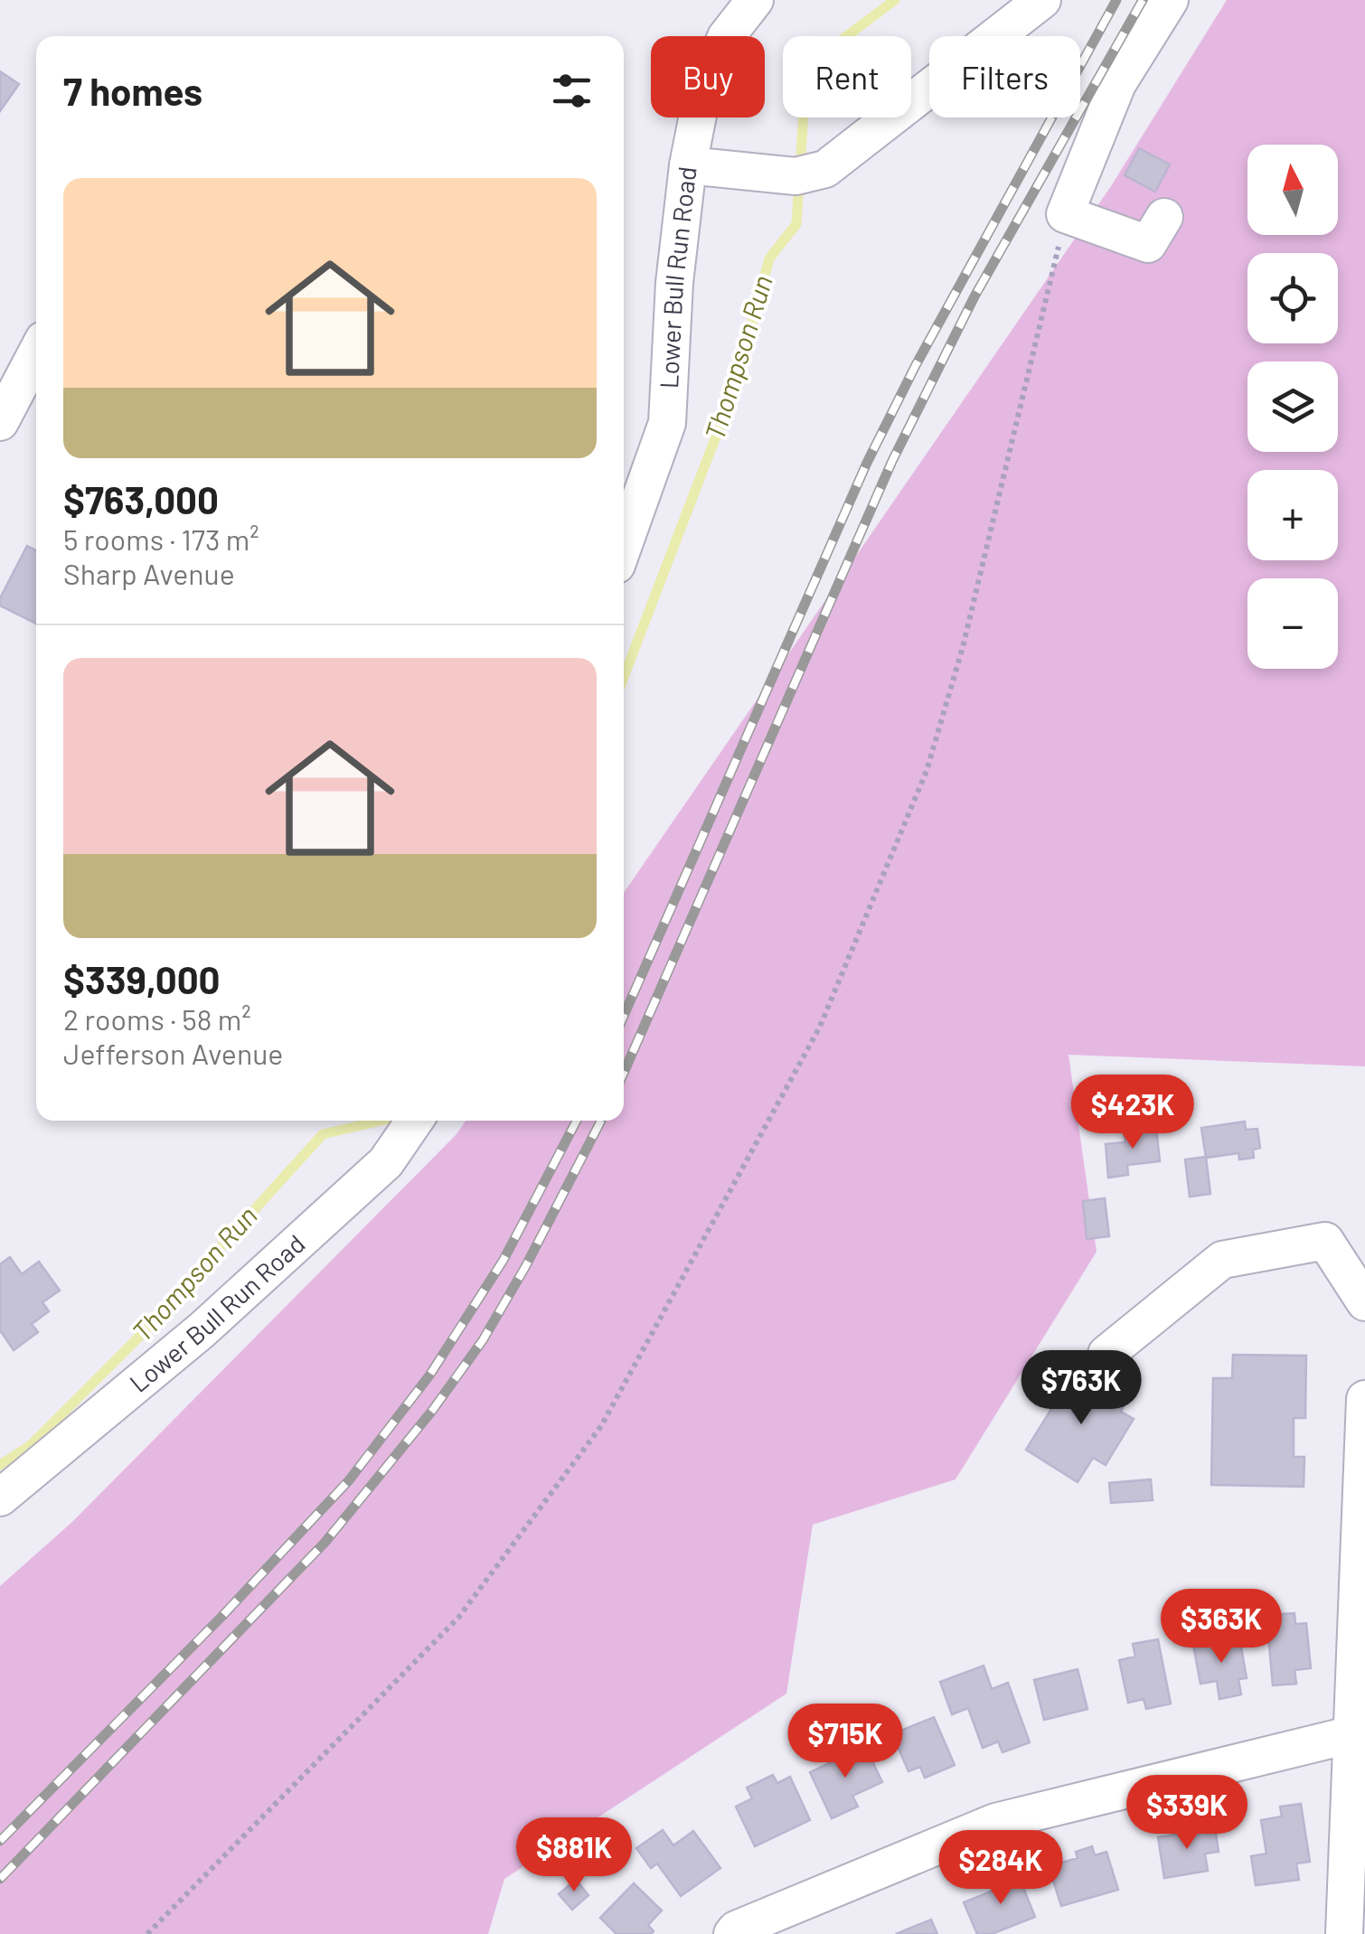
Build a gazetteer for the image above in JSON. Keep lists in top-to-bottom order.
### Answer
{
  "streets": {
    "street": ["Lower Bull Run Road"]
  },
  "water": ["Thompson Run"],
  "north": "top",
  "page": {
    "chip": ["Buy", "Rent", "Filters"],
    "heading": "7 homes",
    "map_buttons": ["+", "−"],
    "list": [
      {
        "name": "$763,000",
        "note": "5 rooms · 173 m² · Sharp Avenue"
      },
      {
        "name": "$339,000",
        "note": "2 rooms · 58 m² · Jefferson Avenue"
      }
    ],
    "price": [
      "$423K",
      "$763K",
      "$363K",
      "$715K",
      "$339K",
      "$881K",
      "$284K"
    ]
  }
}
